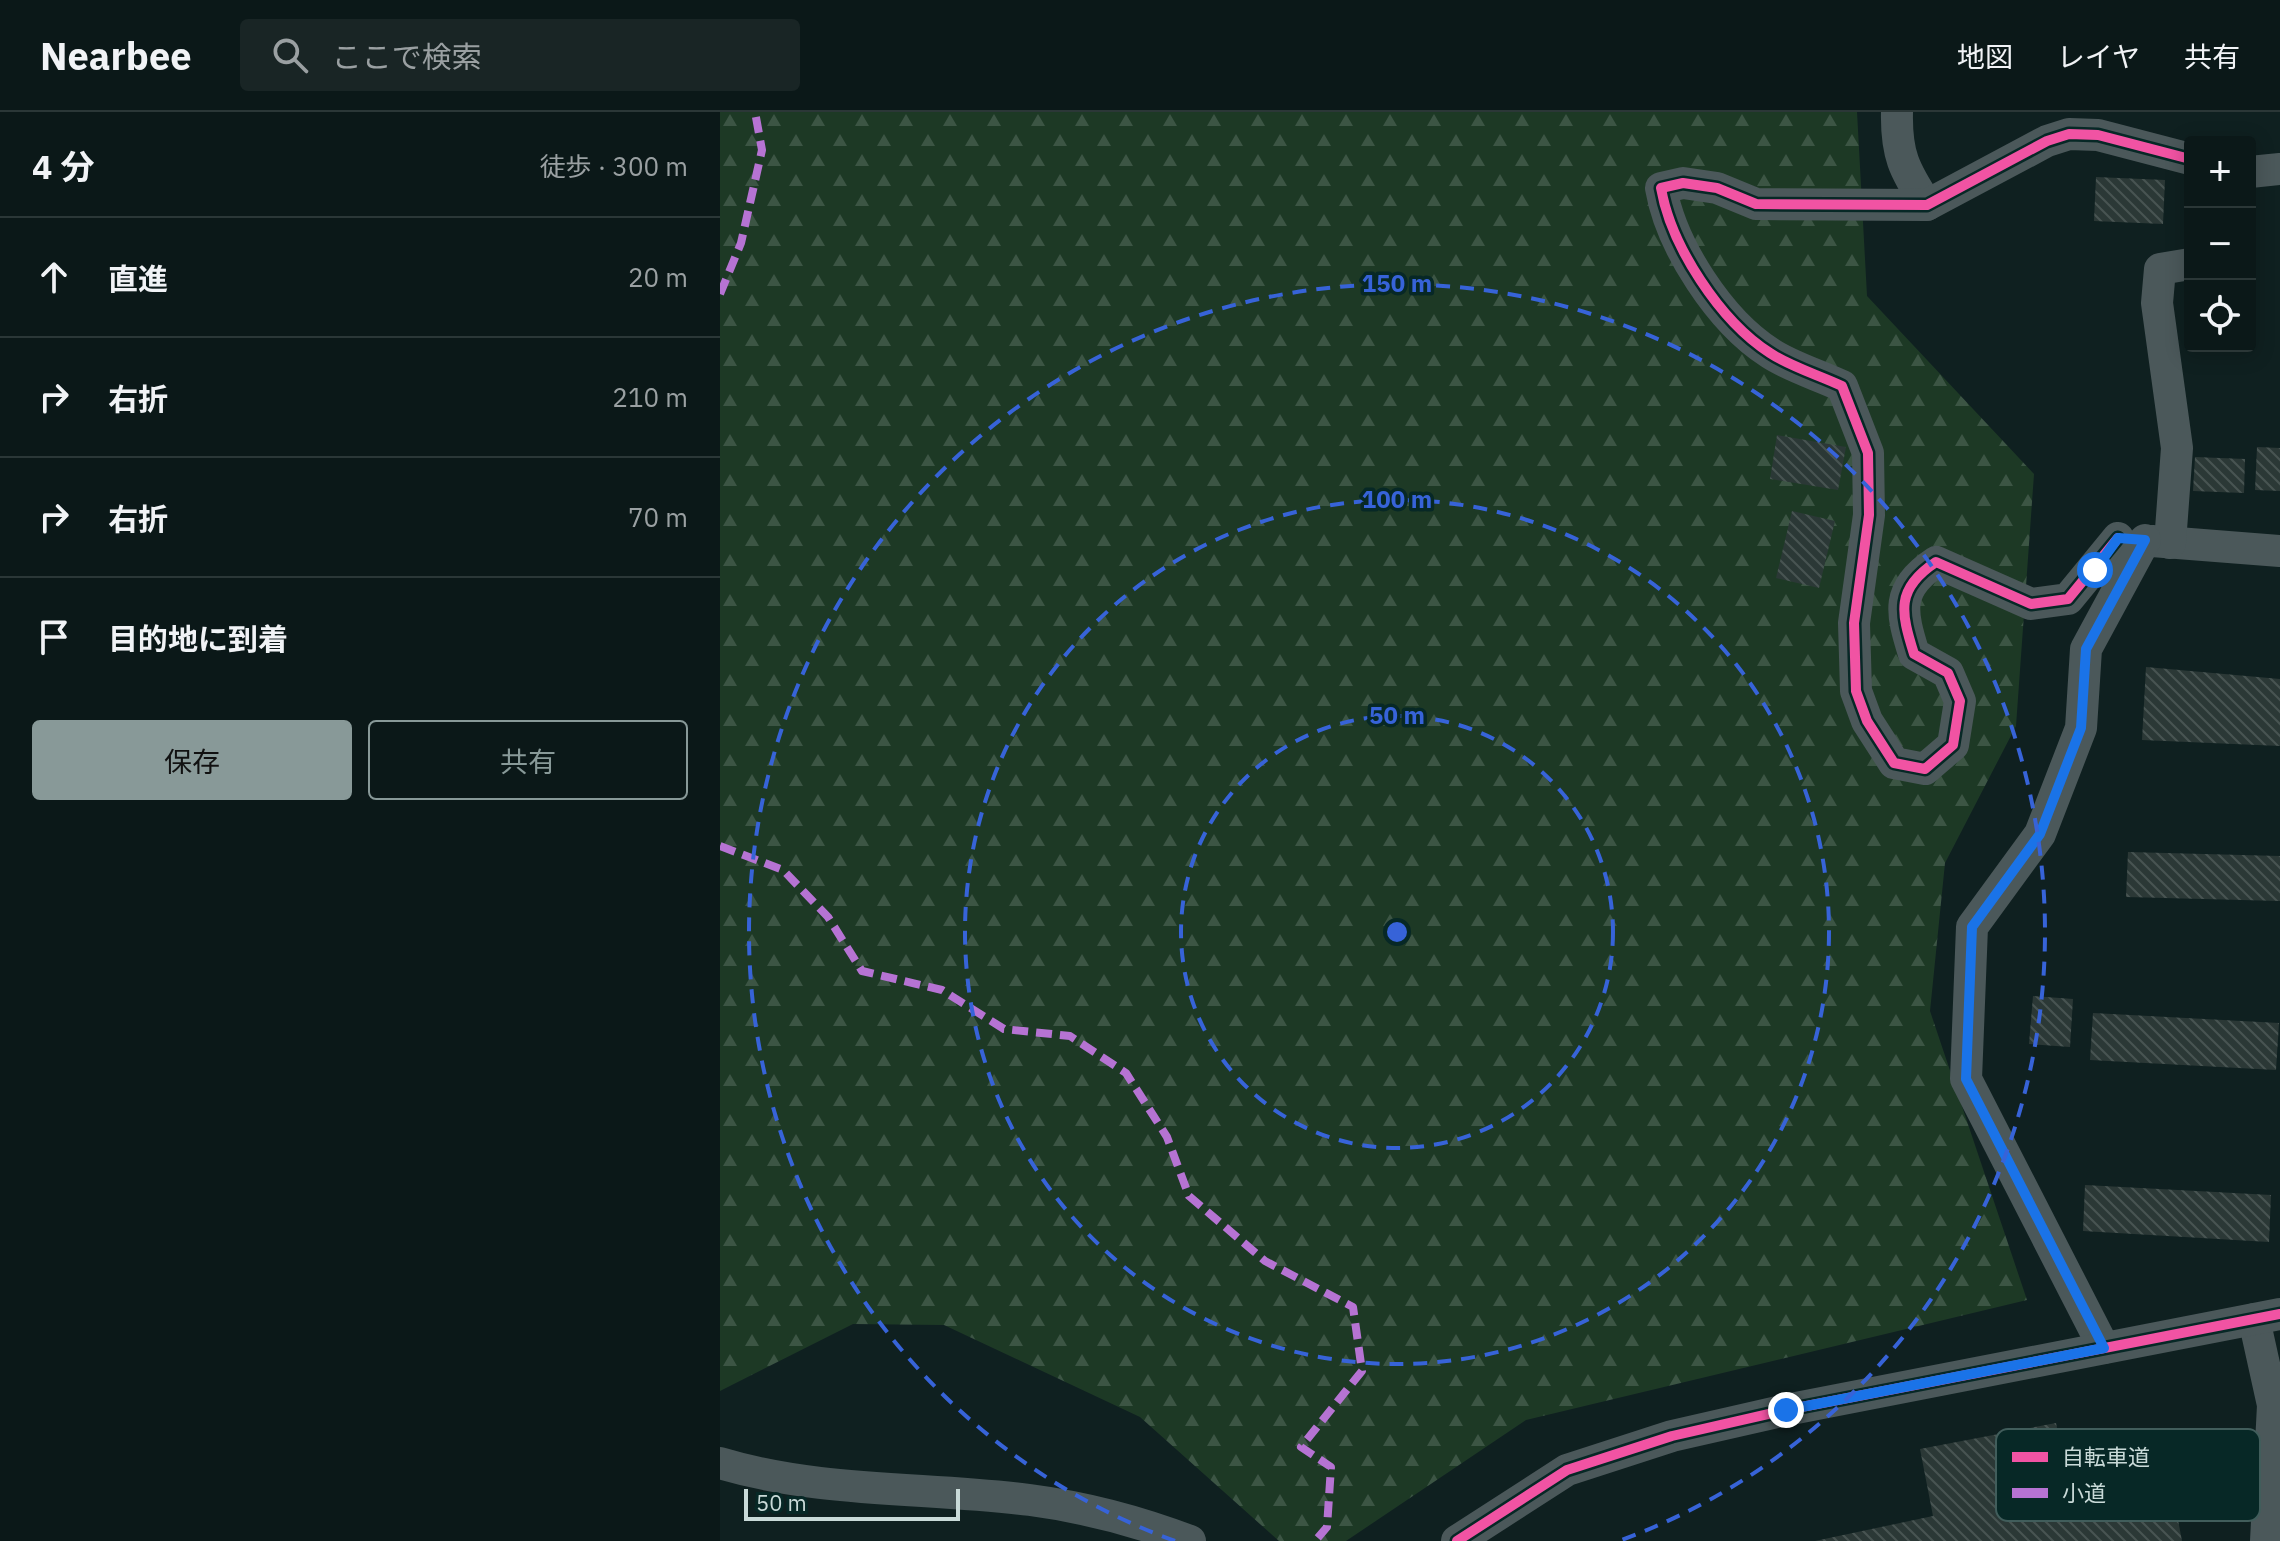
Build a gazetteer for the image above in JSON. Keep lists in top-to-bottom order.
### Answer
{
  "legend": ["自転車道", "小道"],
  "scale_bar": "50 m",
  "page": {
    "header": "Nearbee",
    "search": "ここで検索",
    "nav": ["地図", "レイヤ", "共有"],
    "heading": ["4 分", "徒歩 · 300 m"],
    "map_buttons": ["+", "−"],
    "list": [
      ["直進", "20 m"],
      ["右折", "210 m"],
      ["右折", "70 m"],
      "目的地に到着"
    ],
    "buttons": ["保存", "共有"],
    "scale": "50 m"
  },
  "rings": ["150 m", "100 m", "50 m"]
}
